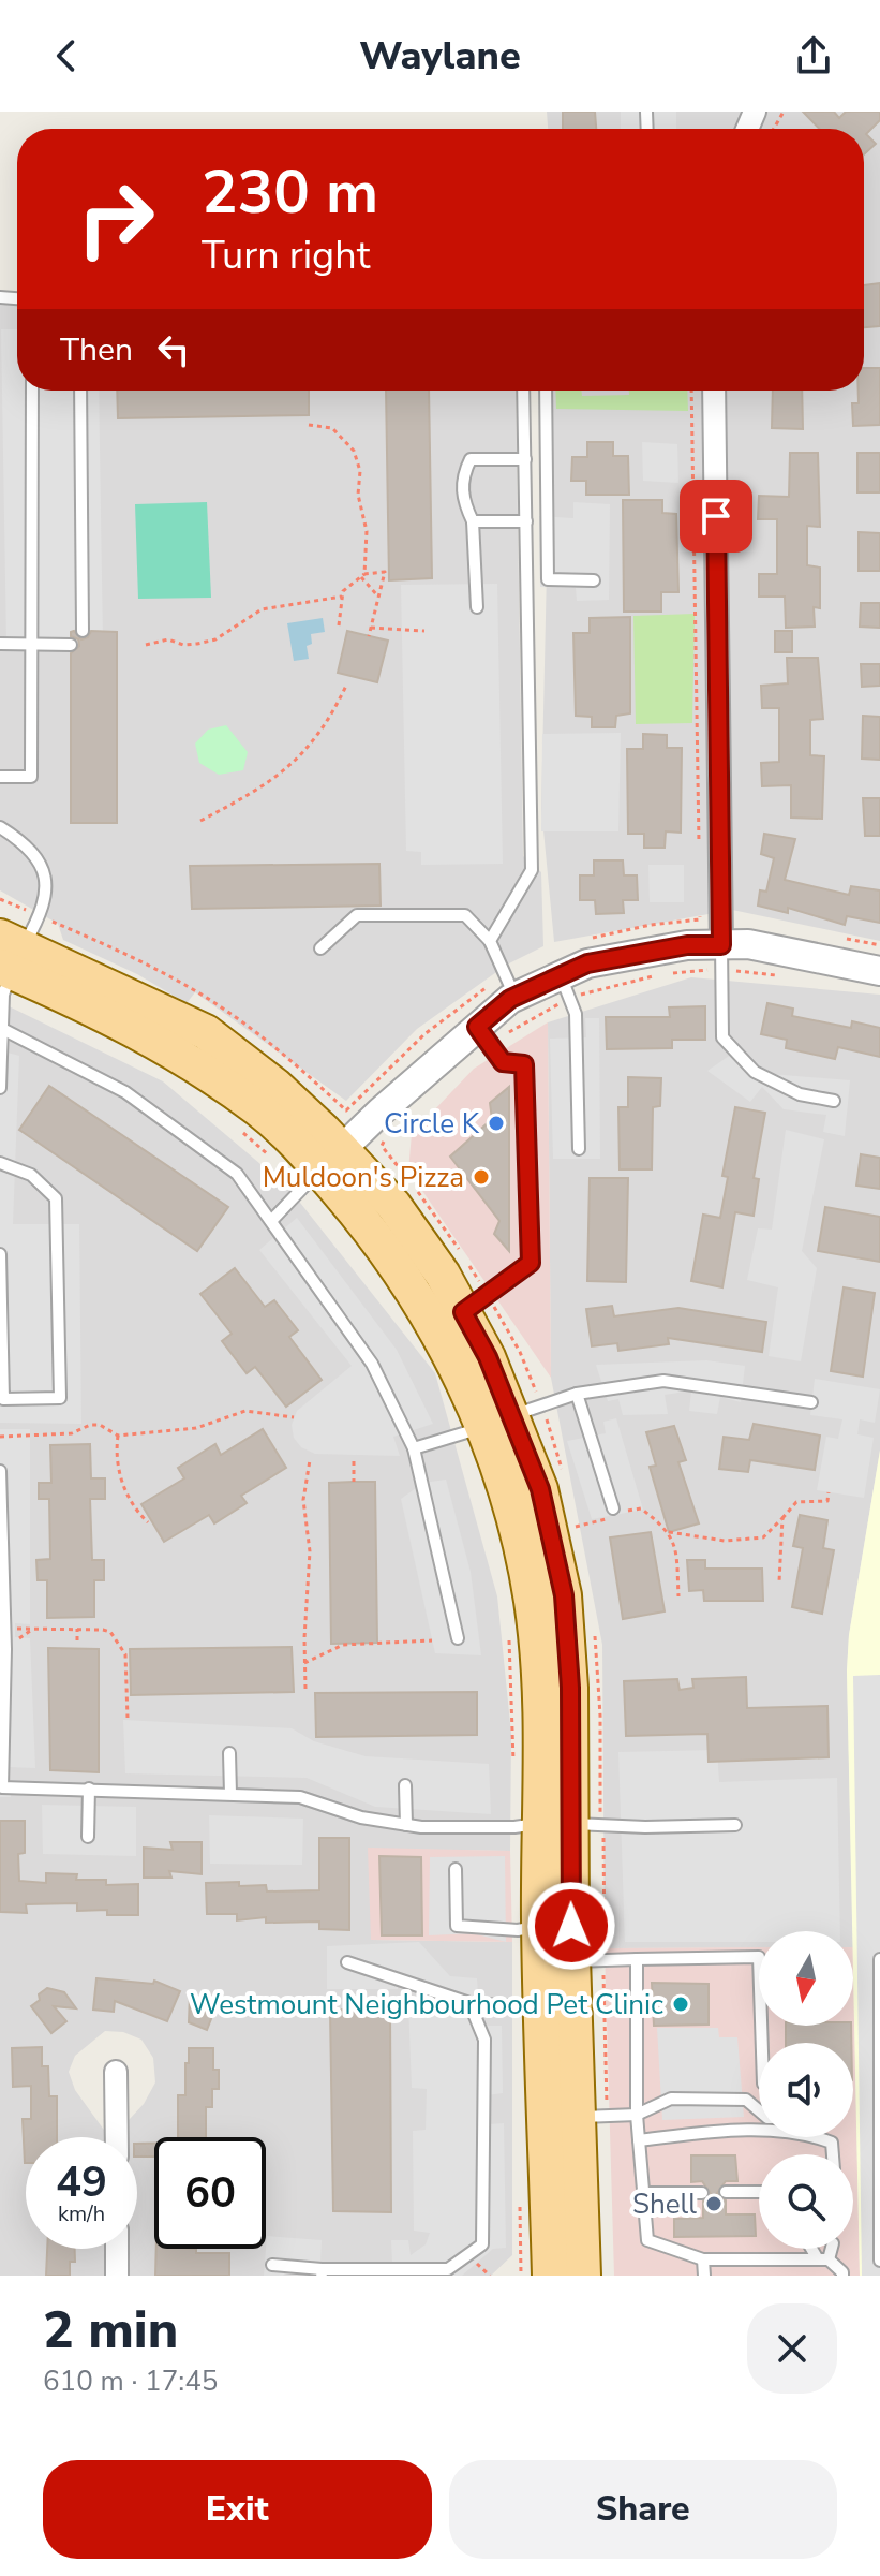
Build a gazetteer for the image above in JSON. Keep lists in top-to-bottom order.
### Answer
{
  "places": [
    "Circle K",
    "Muldoon's Pizza",
    "Westmount Neighbourhood Pet Clinic",
    "Shell"
  ],
  "north": "bottom",
  "page": {
    "header": "Waylane",
    "turn": ["230 m", "Turn right"],
    "then": "Then",
    "speed": "49 km/h",
    "limit": "60",
    "heading": ["2 min", "610 m · 17:45"],
    "buttons": ["Exit", "Share"]
  }
}
